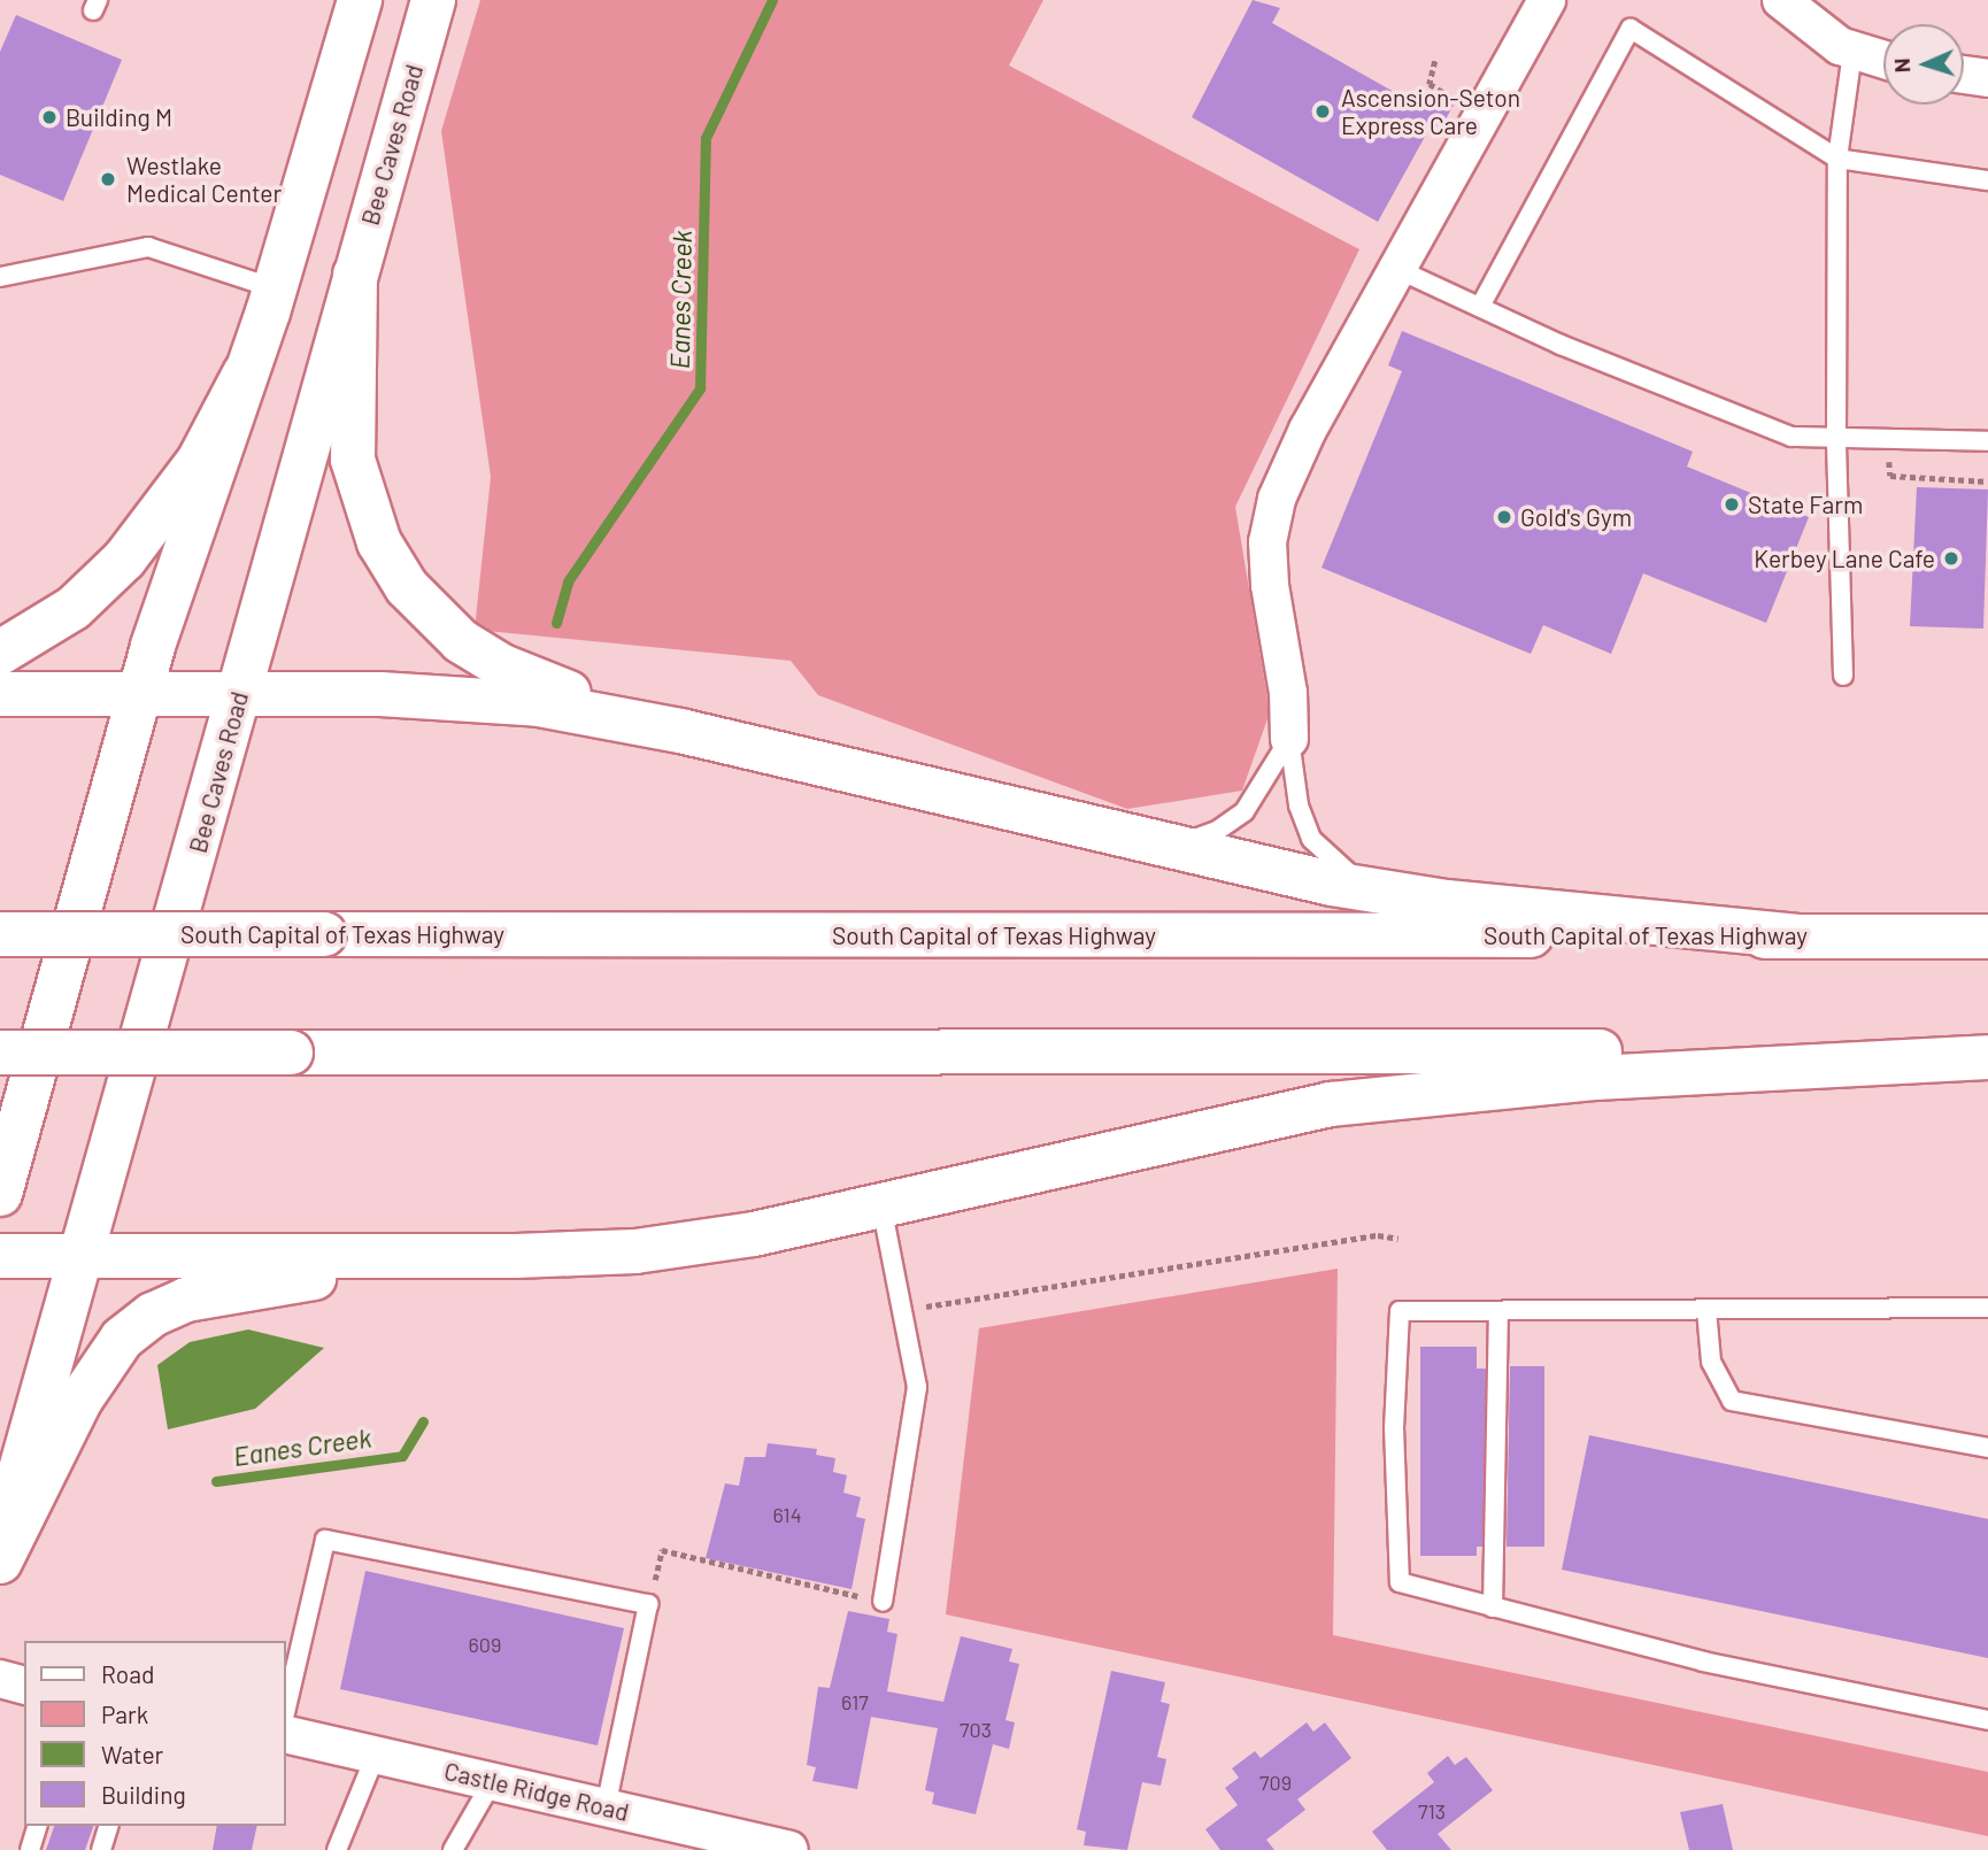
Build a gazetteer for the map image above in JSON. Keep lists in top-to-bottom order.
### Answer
{
  "streets": {
    "main road": ["Bee Caves Road", "South Capital of Texas Highway"],
    "street": ["Castle Ridge Road"]
  },
  "water": ["Eanes Creek"],
  "places": [
    "Ascension-Seton Express Care",
    "Building M",
    "Westlake Medical Center",
    "State Farm",
    "Gold's Gym",
    "Kerbey Lane Cafe"
  ],
  "house_numbers": [
    "614",
    "609",
    "617",
    "703",
    "709",
    "713"
  ],
  "legend": [
    "Road",
    "Park",
    "Water",
    "Building"
  ],
  "north": "left"
}
